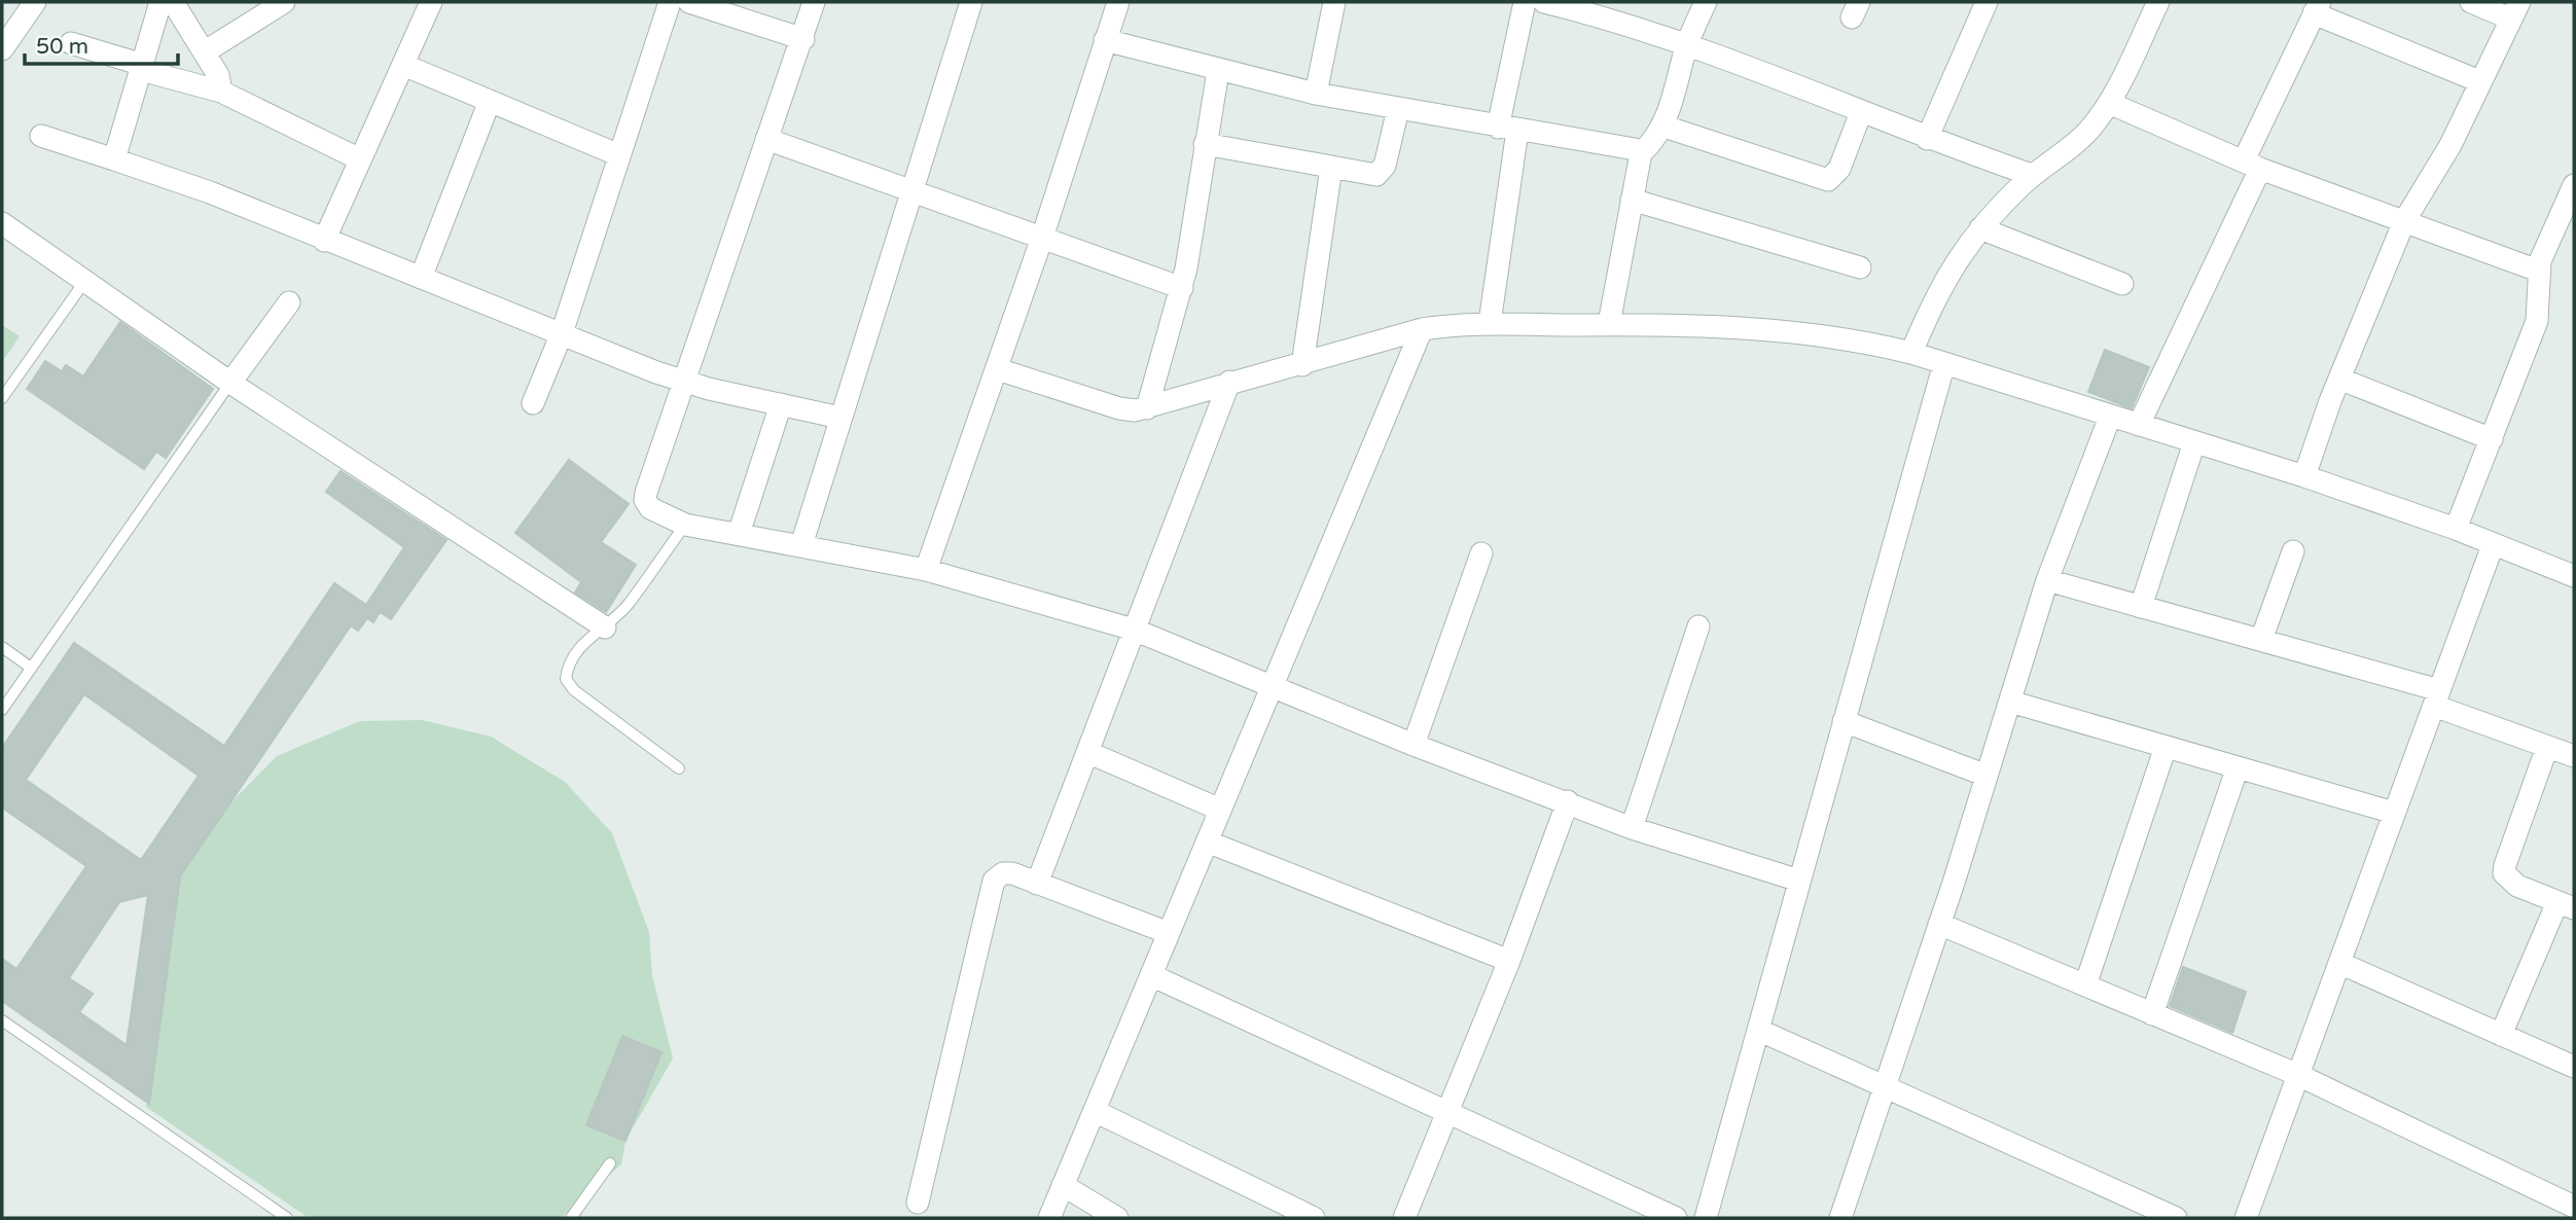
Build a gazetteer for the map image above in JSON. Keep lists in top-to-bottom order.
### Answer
{
  "scale_bar": "50 m"
}
